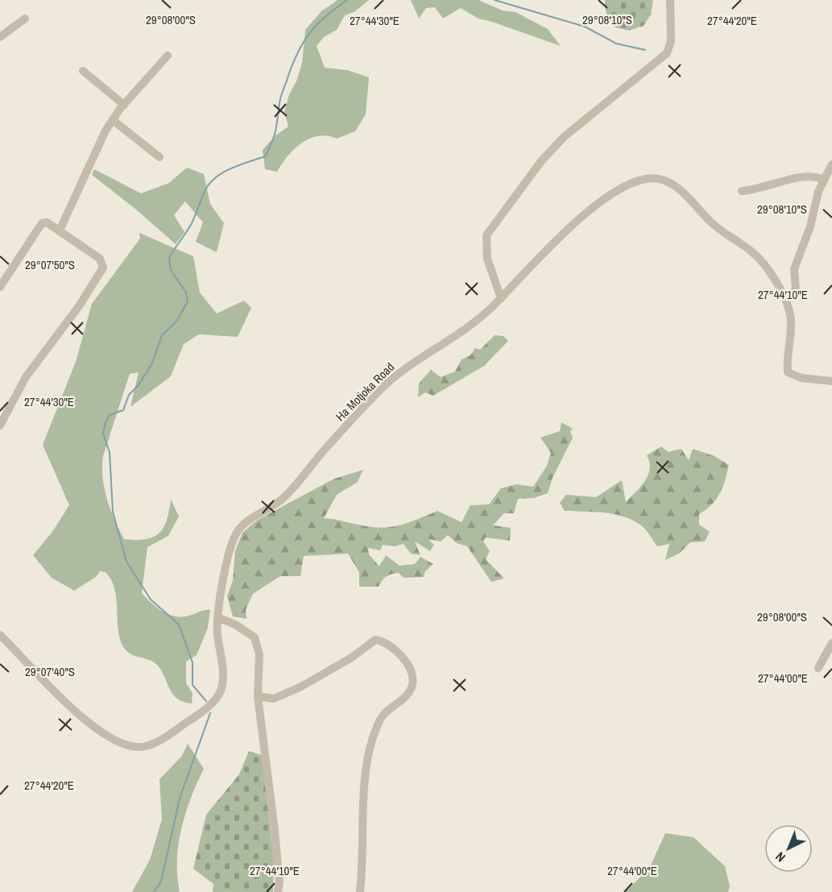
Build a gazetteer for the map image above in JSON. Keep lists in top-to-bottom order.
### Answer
{
  "streets": {
    "street": ["Ha Motjoka Road"]
  },
  "north": "bottom left",
  "coordinates": [
    "29°08'10\"S",
    "29°08'00\"S",
    "27°44'20\"E",
    "27°44'30\"E",
    "29°07'50\"S",
    "27°44'10\"E",
    "29°07'40\"S",
    "27°44'00\"E"
  ]
}
